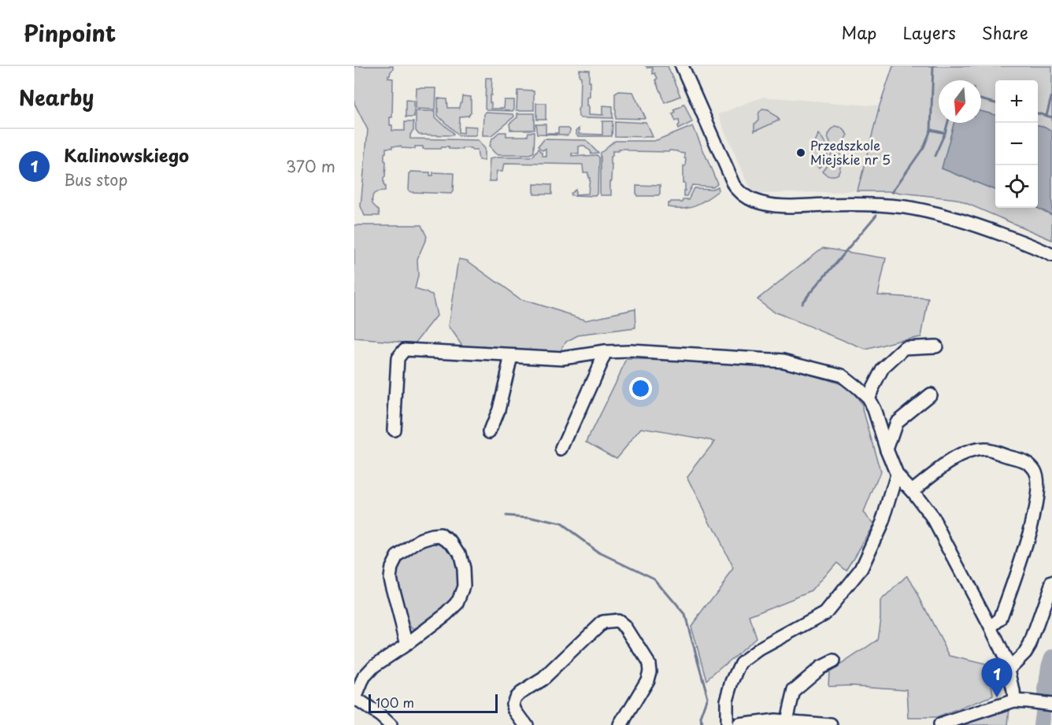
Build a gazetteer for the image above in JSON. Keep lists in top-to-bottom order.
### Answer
{
  "places": ["Przedszkole Miejskie nr 5"],
  "scale_bar": "100 m",
  "north": "bottom",
  "page": {
    "header": "Pinpoint",
    "nav": ["Map", "Layers", "Share"],
    "heading": "Nearby",
    "map_buttons": ["+", "−"],
    "list": [
      {
        "mark": "1",
        "name": "Kalinowskiego",
        "note": "Bus stop",
        "value": "370 m"
      }
    ],
    "pins": "1",
    "scale": "100 m"
  }
}
